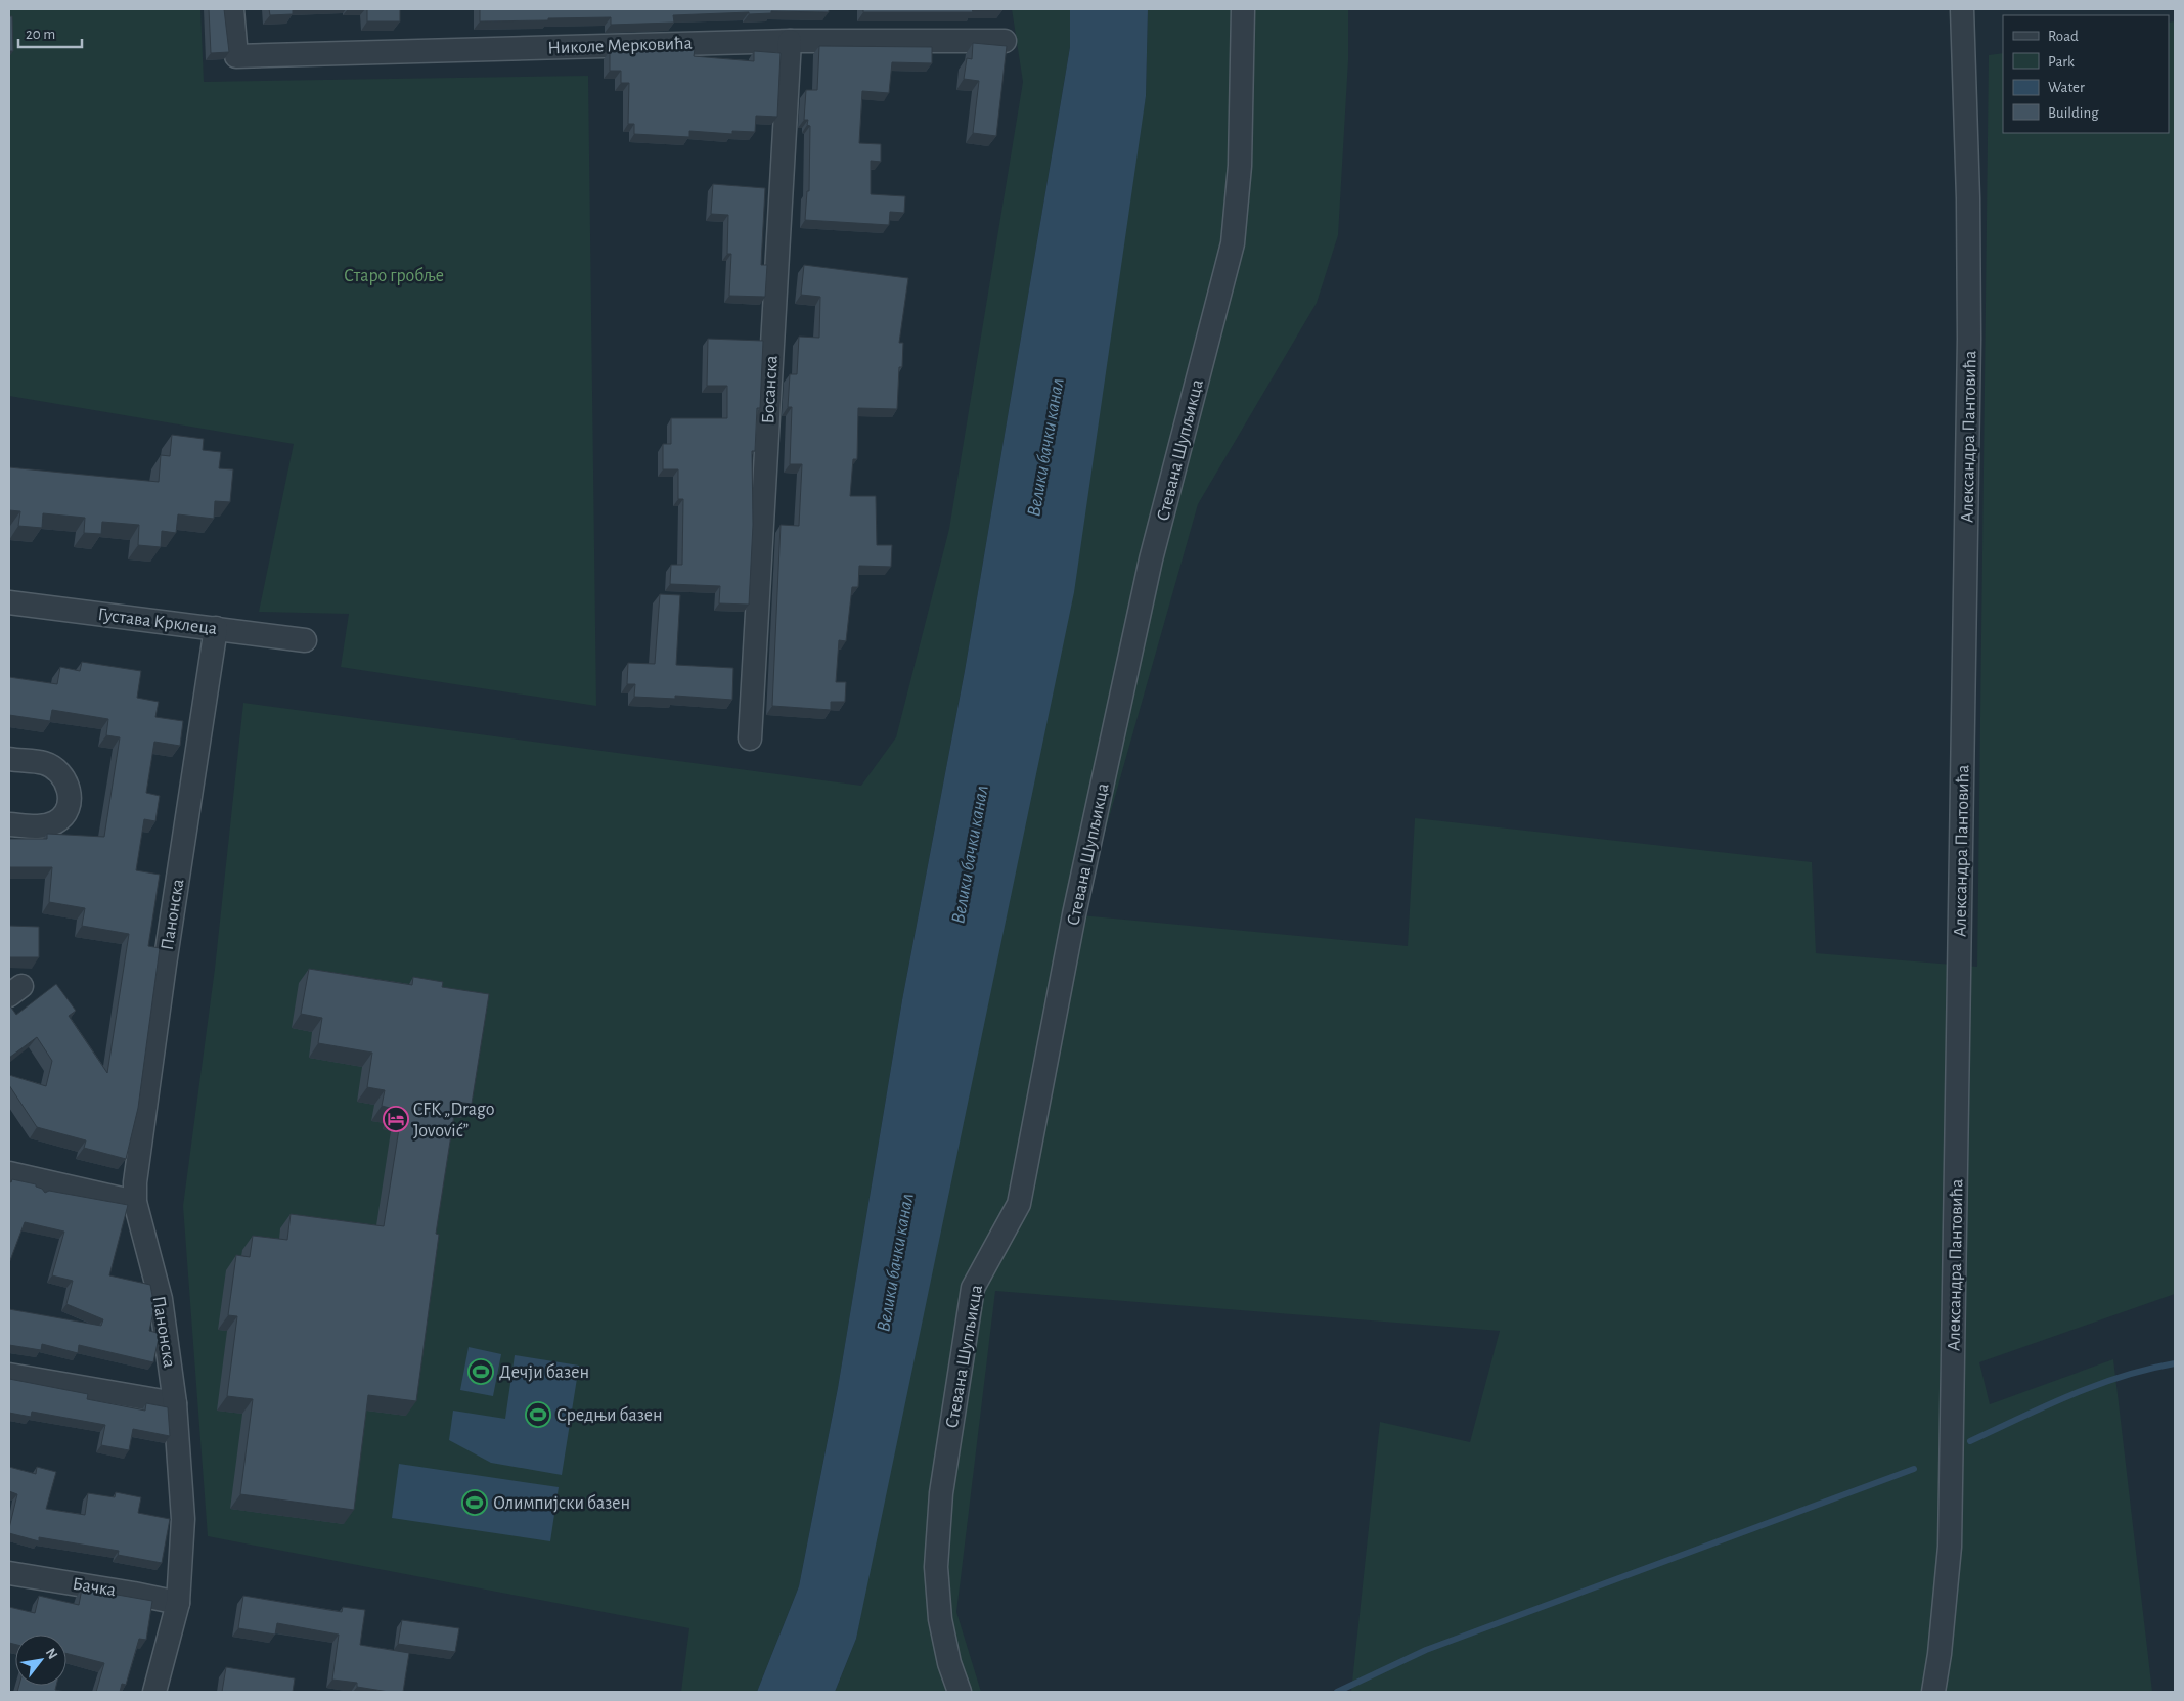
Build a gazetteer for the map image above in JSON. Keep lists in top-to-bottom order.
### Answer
{
  "streets": {
    "street": [
      "Николе Мерковића",
      "Босанска",
      "Александра Пантовића",
      "Стевана Шупљикца",
      "Густава Крклеца",
      "Панонска",
      "Бачка"
    ]
  },
  "crossings": [
    ["Николе Мерковића", "Босанска"],
    ["Густава Крклеца", "Панонска"],
    ["Панонска", "Бачка"]
  ],
  "water": ["Велики бачки канал"],
  "parks": ["Старо гробље"],
  "places": {
    "hotel": ["CFK „Drago Jovović”"],
    "sports": ["Дечји базен", "Средњи базен", "Олимпијски базен"]
  },
  "legend": [
    "Road",
    "Park",
    "Water",
    "Building"
  ],
  "scale_bar": "20 m",
  "north": "top right"
}
